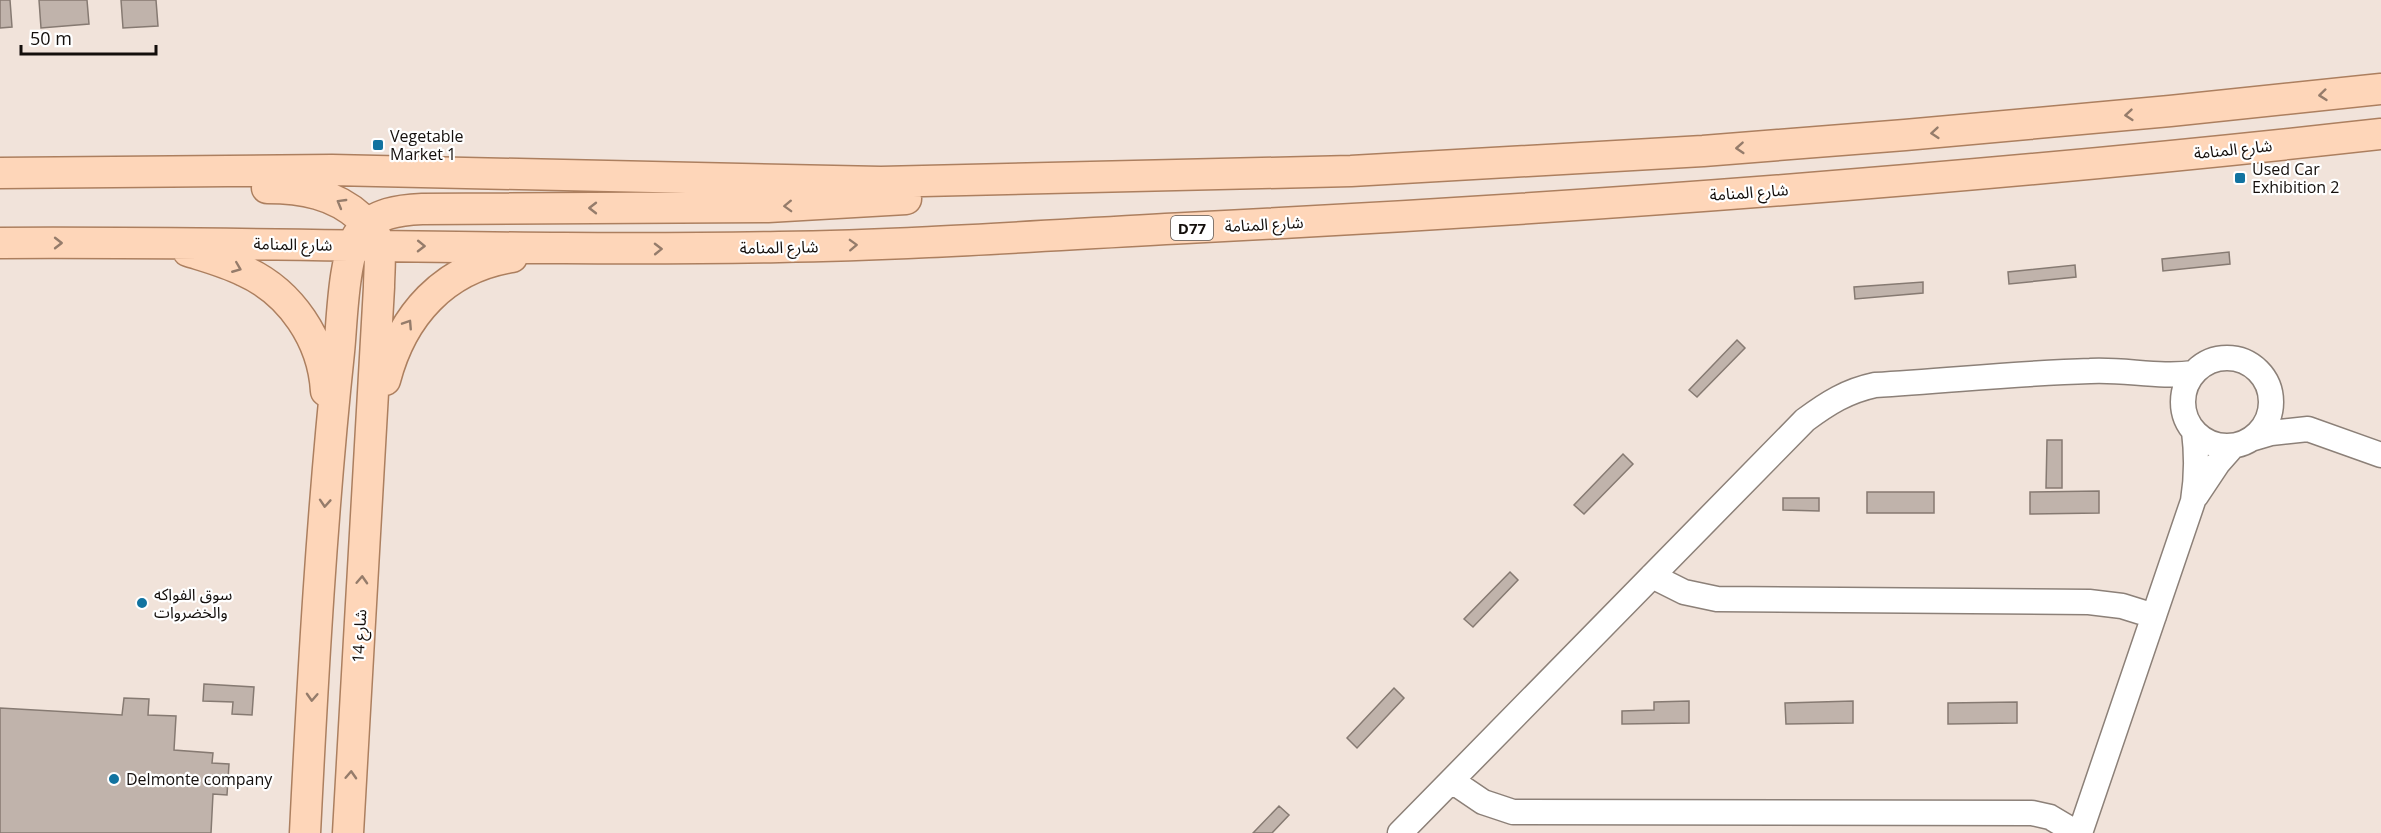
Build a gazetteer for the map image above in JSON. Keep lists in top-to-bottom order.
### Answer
{
  "streets": {
    "main road": ["شارع المنامة", "D77", "شارع 14"]
  },
  "places": {
    "transit": ["Vegetable Market 1", "Used Car Exhibition 2"],
    "other": ["سوق الفواكه والخضروات", "Delmonte company"]
  },
  "scale_bar": "50 m"
}
